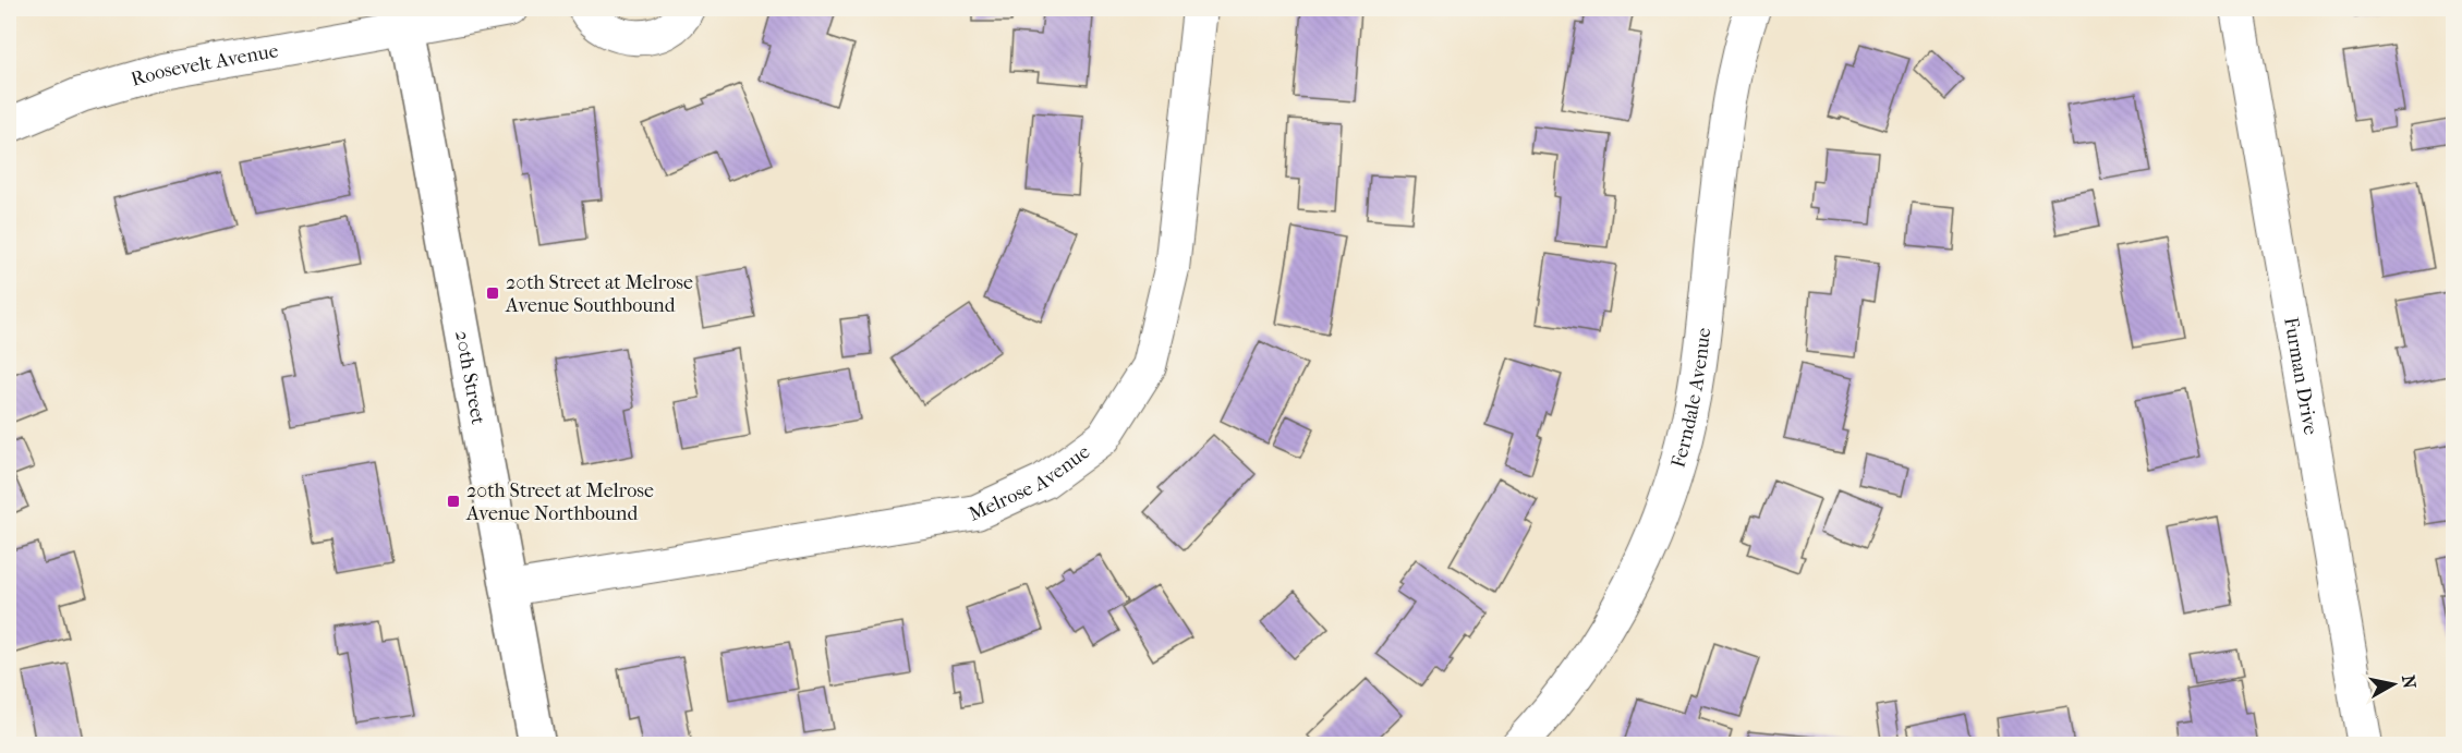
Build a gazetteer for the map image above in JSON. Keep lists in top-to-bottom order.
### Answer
{
  "streets": {
    "street": [
      "Roosevelt Avenue",
      "20th Street",
      "Furman Drive",
      "Ferndale Avenue",
      "Melrose Avenue"
    ]
  },
  "crossings": [
    ["Roosevelt Avenue", "20th Street"],
    ["20th Street", "Melrose Avenue"]
  ],
  "places": {
    "transit": ["20th Street at Melrose Avenue Southbound", "20th Street at Melrose Avenue Northbound"]
  },
  "north": "right"
}
